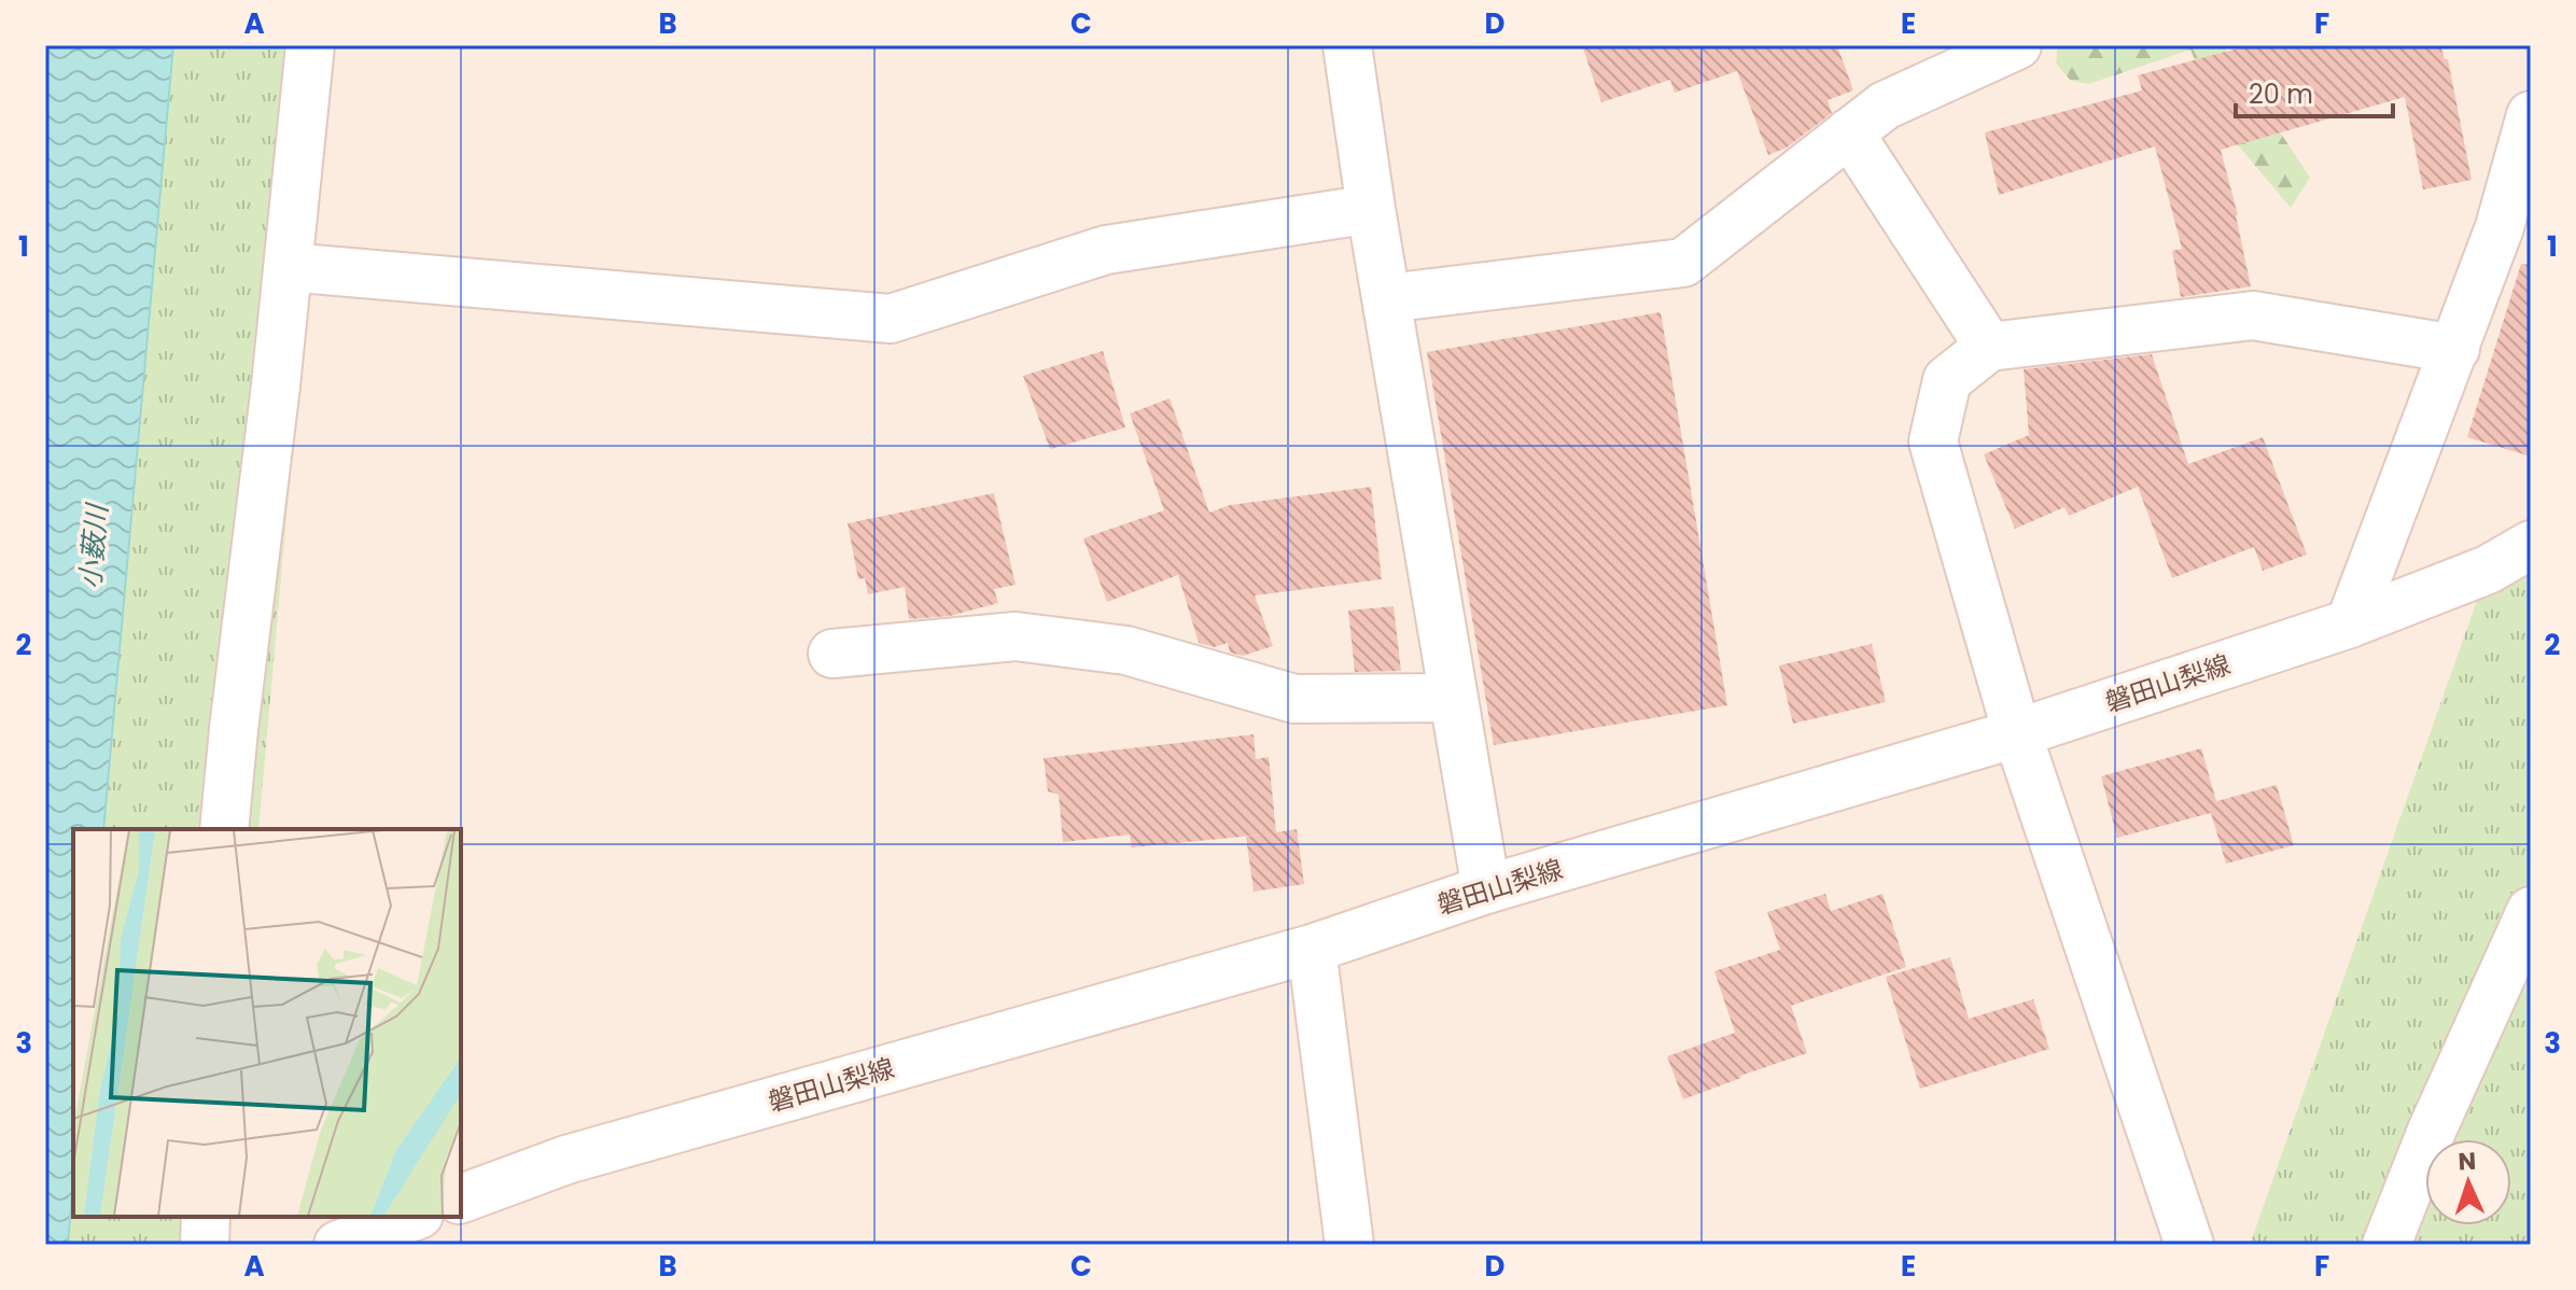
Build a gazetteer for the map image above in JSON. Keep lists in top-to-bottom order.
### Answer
{
  "streets": {
    "street": ["磐田山梨線"]
  },
  "water": ["小薮川"],
  "scale_bar": "20 m",
  "north": "top",
  "grid": {
    "columns": [
      "A",
      "B",
      "C",
      "D",
      "E",
      "F"
    ],
    "rows": ["1", "2", "3"]
  }
}
